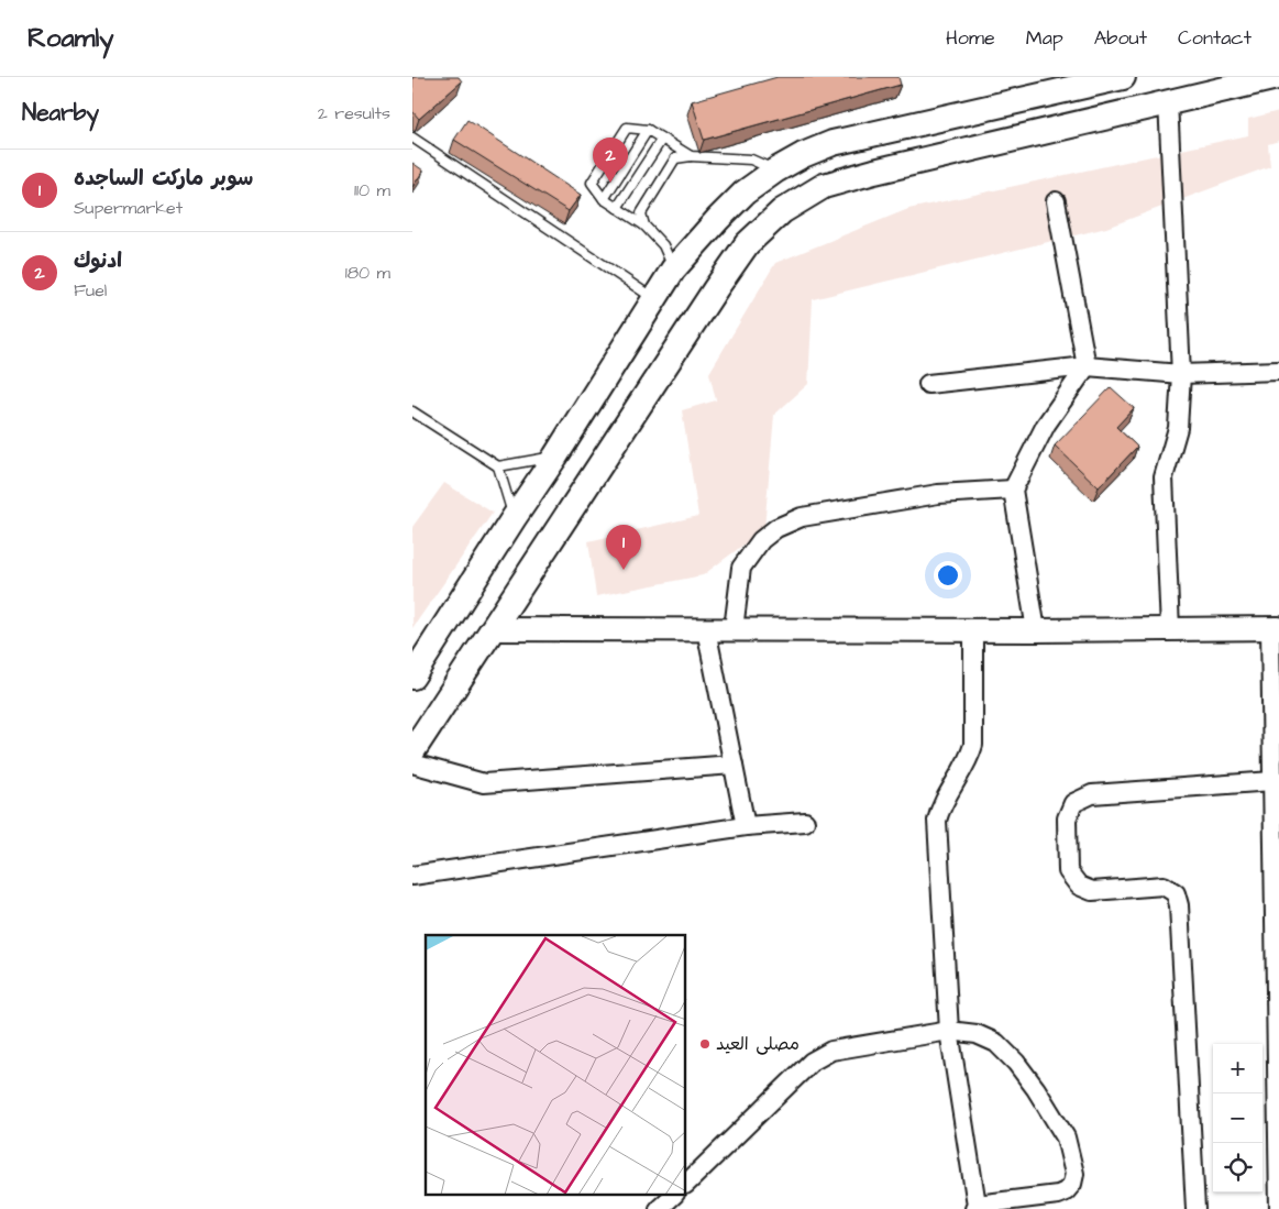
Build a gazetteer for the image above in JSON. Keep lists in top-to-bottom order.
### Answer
{
  "places": ["مصلى العيد"],
  "page": {
    "header": "Roamly",
    "nav": [
      "Home",
      "Map",
      "About",
      "Contact"
    ],
    "heading": ["Nearby", "2 results"],
    "pins": ["2", "1"],
    "list": [
      {
        "mark": "1",
        "name": "سوبر ماركت الساجده",
        "note": "Supermarket",
        "value": "110 m"
      },
      {
        "mark": "2",
        "name": "ادنوك",
        "note": "Fuel",
        "value": "180 m"
      }
    ],
    "map_buttons": ["+", "−"]
  }
}
